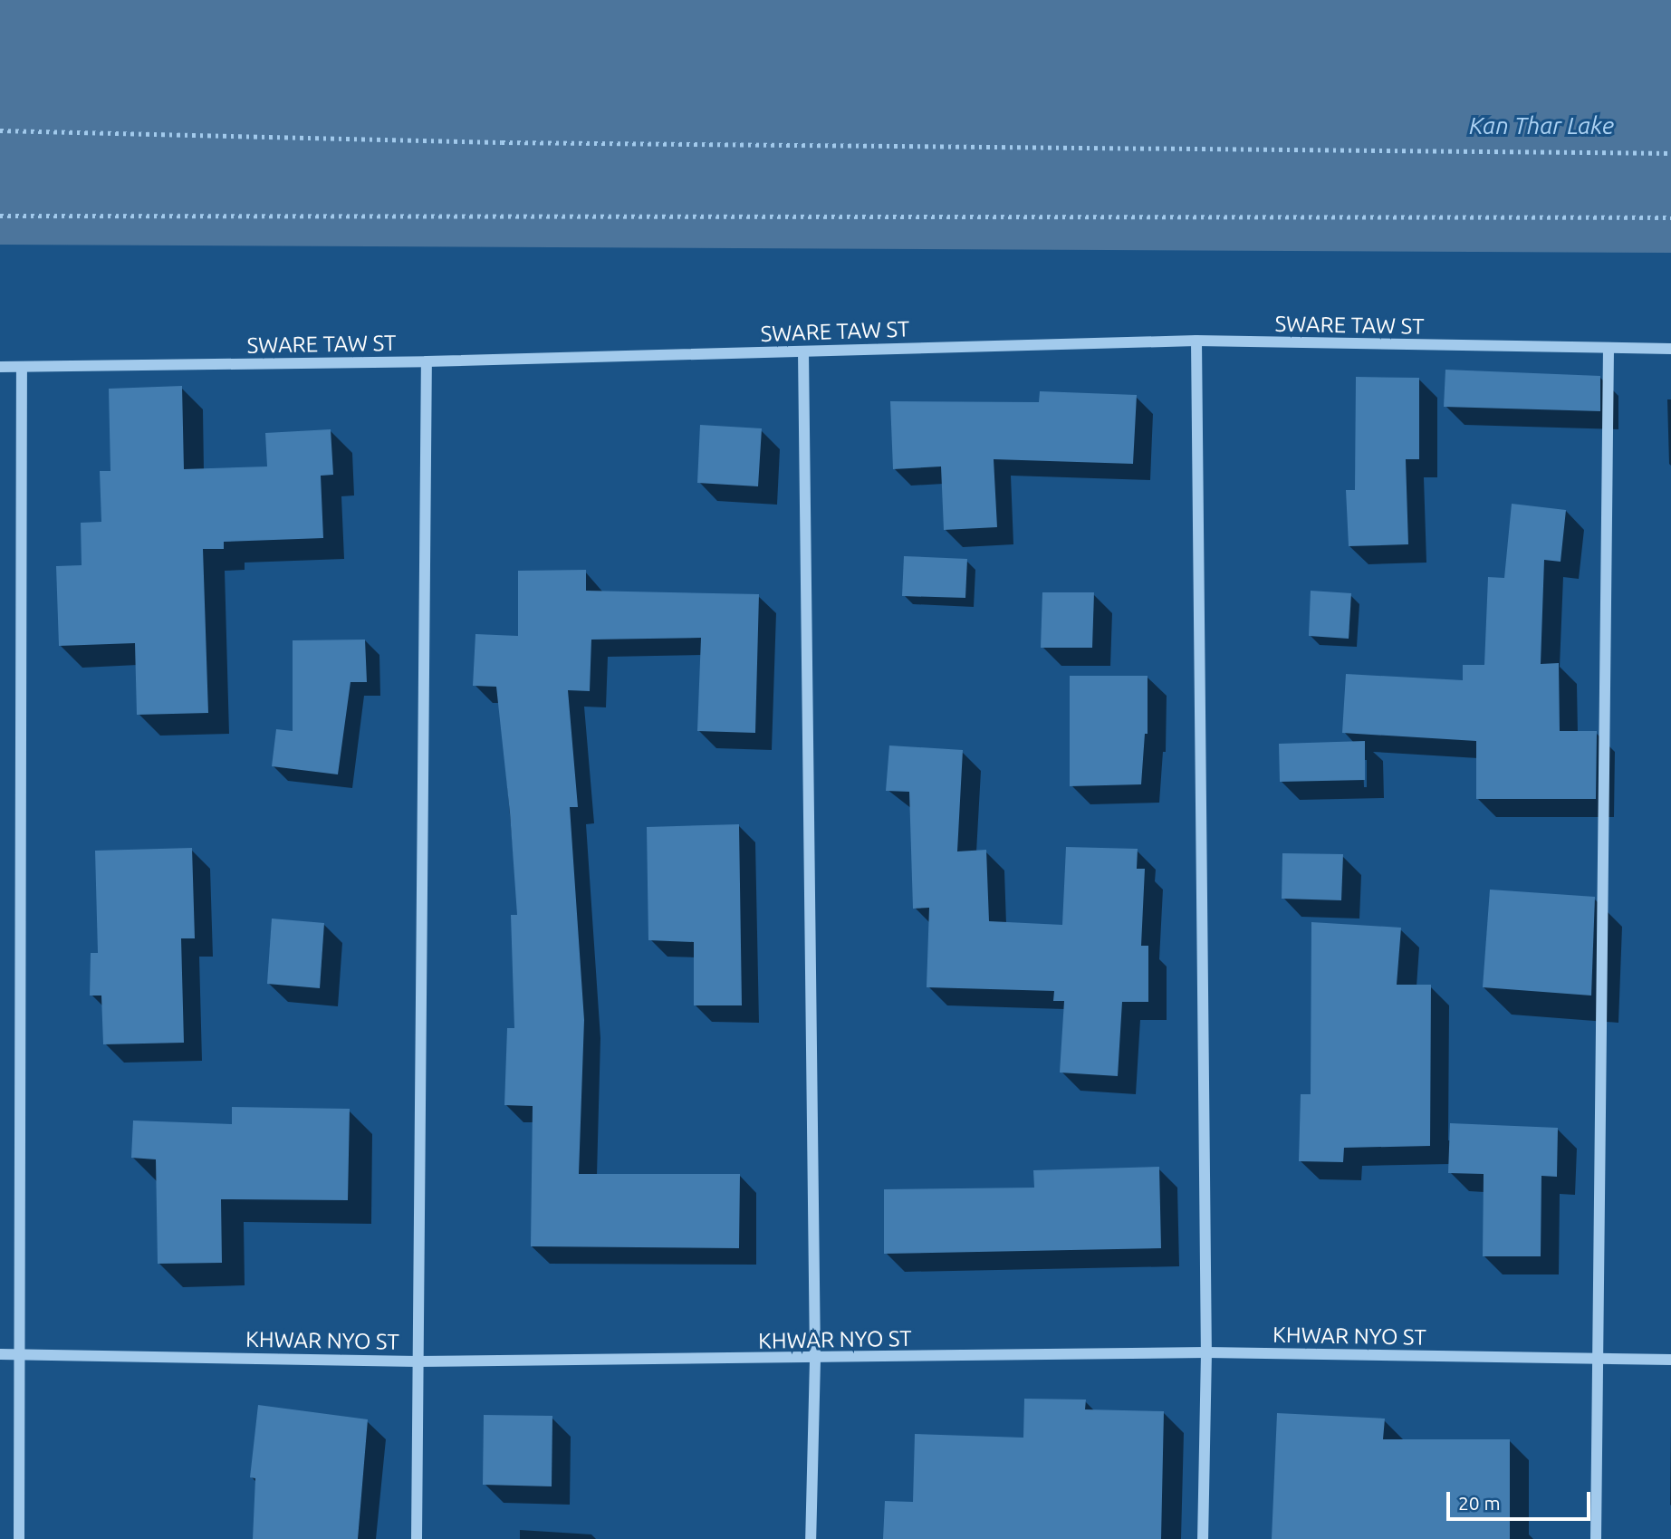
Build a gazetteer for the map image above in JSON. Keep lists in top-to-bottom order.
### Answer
{
  "streets": {
    "street": ["SWARE TAW ST", "KHWAR NYO ST"]
  },
  "water": ["Kan Thar Lake"],
  "scale_bar": "20 m"
}
